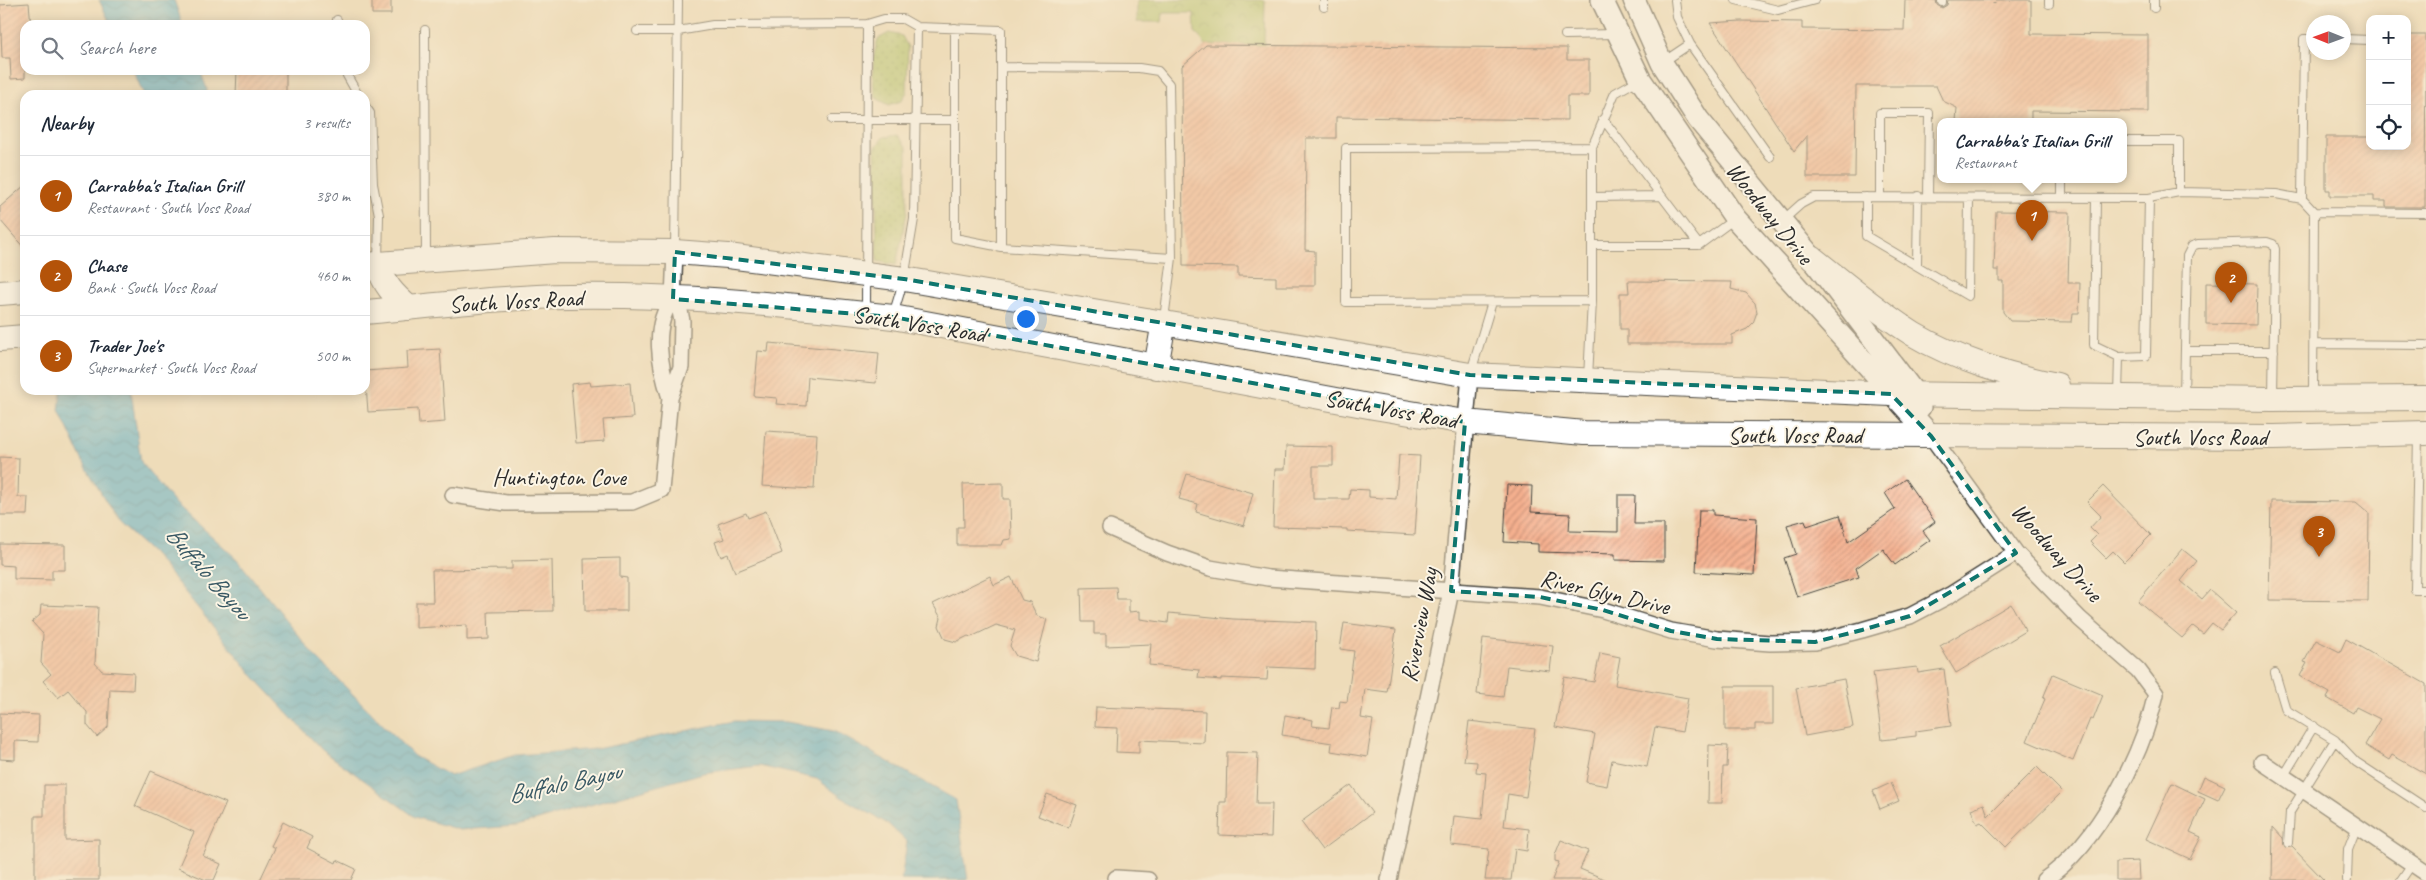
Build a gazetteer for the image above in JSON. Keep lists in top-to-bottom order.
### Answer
{
  "streets": {
    "main road": ["Woodway Drive", "South Voss Road"],
    "street": ["Huntington Cove", "River Glyn Drive", "Riverview Way"]
  },
  "crossings": [
    ["Woodway Drive", "South Voss Road"],
    ["Woodway Drive", "River Glyn Drive"],
    ["South Voss Road", "Huntington Cove"],
    ["South Voss Road", "Riverview Way"],
    ["River Glyn Drive", "Riverview Way"]
  ],
  "water": ["Buffalo Bayou"],
  "north": "left",
  "page": {
    "map_buttons": ["+", "−"],
    "search": "Search here",
    "heading": ["Nearby", "3 results"],
    "popup": ["Carrabba's Italian Grill", "Restaurant"],
    "list": [
      {
        "mark": "1",
        "name": "Carrabba's Italian Grill",
        "note": "Restaurant · South Voss Road",
        "value": "380 m"
      },
      {
        "mark": "2",
        "name": "Chase",
        "note": "Bank · South Voss Road",
        "value": "460 m"
      },
      {
        "mark": "3",
        "name": "Trader Joe's",
        "note": "Supermarket · South Voss Road",
        "value": "500 m"
      }
    ],
    "pins": ["1", "2", "3"]
  }
}
